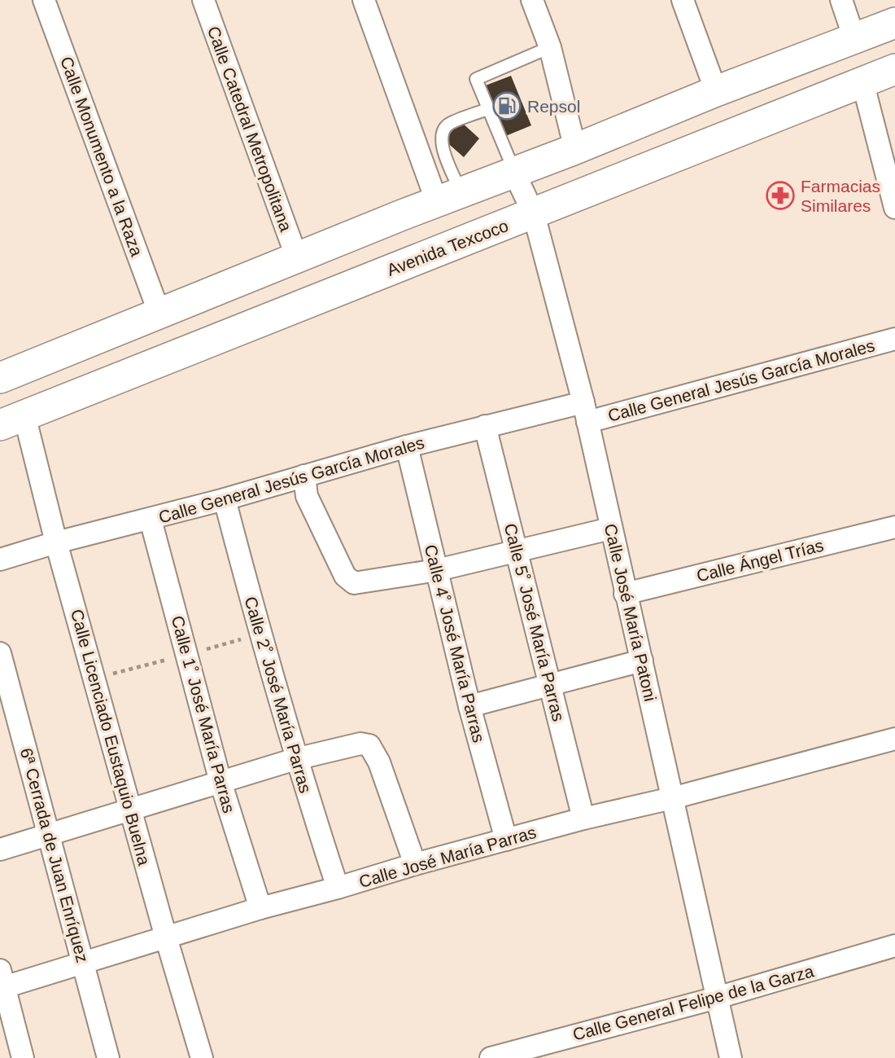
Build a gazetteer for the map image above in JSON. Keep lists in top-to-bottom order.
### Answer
{
  "streets": {
    "main road": ["Avenida Texcoco"],
    "street": [
      "Calle Catedral Metropolitana",
      "Calle Monumento a la Raza",
      "Calle General Jesús García Morales",
      "Calle Ángel Trías",
      "Calle José María Patoni",
      "Calle 5˚ José María Parras",
      "Calle 4˚ José María Parras",
      "Calle 2˚ José María Parras",
      "Calle 1˚ José María Parras",
      "Calle Licenciado Eustaquio Buelna",
      "6ª Cerrada de Juan Enríquez",
      "Calle José María Parras",
      "Calle General Felipe de la Garza"
    ]
  },
  "crossings": [
    ["Avenida Texcoco", "Calle José María Patoni"],
    ["Avenida Texcoco", "Calle Licenciado Eustaquio Buelna"],
    ["Calle General Jesús García Morales", "Calle José María Patoni"],
    ["Calle General Jesús García Morales", "Calle 5˚ José María Parras"],
    ["Calle General Jesús García Morales", "Calle 4˚ José María Parras"],
    ["Calle General Jesús García Morales", "Calle 2˚ José María Parras"],
    ["Calle General Jesús García Morales", "Calle 1˚ José María Parras"],
    ["Calle General Jesús García Morales", "Calle Licenciado Eustaquio Buelna"],
    ["Calle Ángel Trías", "Calle José María Patoni"],
    ["Calle José María Patoni", "Calle José María Parras"],
    ["Calle José María Patoni", "Calle General Felipe de la Garza"],
    ["Calle 5˚ José María Parras", "Calle José María Parras"],
    ["Calle 4˚ José María Parras", "Calle José María Parras"],
    ["Calle 2˚ José María Parras", "Calle José María Parras"],
    ["Calle 1˚ José María Parras", "Calle José María Parras"],
    ["Calle Licenciado Eustaquio Buelna", "Calle José María Parras"],
    ["6ª Cerrada de Juan Enríquez", "Calle José María Parras"]
  ],
  "places": {
    "fuel station": ["Repsol"],
    "pharmacy": ["Farmacias Similares"]
  }
}
